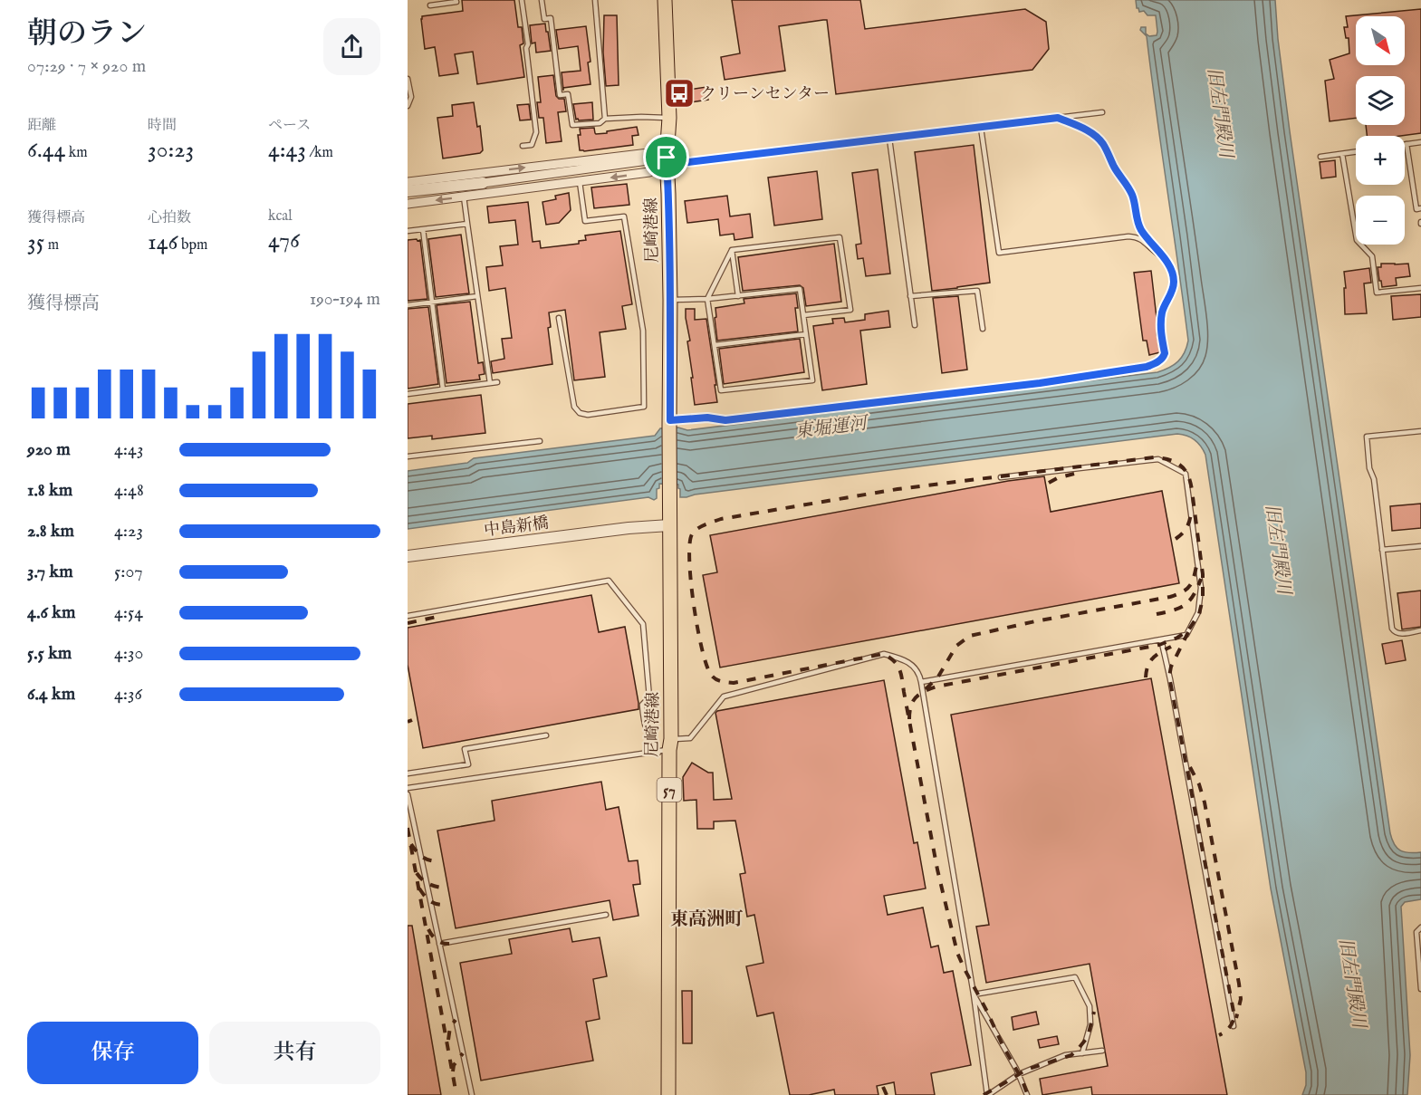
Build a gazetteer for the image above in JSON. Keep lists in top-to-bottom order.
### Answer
{
  "streets": {
    "main road": ["尼崎港線", "57"],
    "street": ["中島新橋"]
  },
  "crossings": [
    ["尼崎港線", "中島新橋"]
  ],
  "districts": ["東高洲町"],
  "water": ["旧左門殿川", "東堀運河"],
  "places": {
    "bus stop": ["クリーンセンター"]
  },
  "north": "bottom right",
  "page": {
    "heading": ["朝のラン", "07:29 · 7 × 920 m"],
    "map_buttons": ["+", "−"],
    "stats": [
      ["距離", "6.44 km"],
      ["時間", "30:23"],
      ["ペース", "4:43 /km"],
      ["獲得標高", "35 m"],
      ["心拍数", "146 bpm"],
      ["kcal", "476"]
    ],
    "chart": ["獲得標高", "190–194 m"],
    "list": [
      {
        "name": "920 m",
        "note": "4:43"
      },
      {
        "name": "1.8 km",
        "note": "4:48"
      },
      {
        "name": "2.8 km",
        "note": "4:23"
      },
      {
        "name": "3.7 km",
        "note": "5:07"
      },
      {
        "name": "4.6 km",
        "note": "4:54"
      },
      {
        "name": "5.5 km",
        "note": "4:30"
      },
      {
        "name": "6.4 km",
        "note": "4:36"
      }
    ],
    "buttons": ["保存", "共有"]
  }
}
